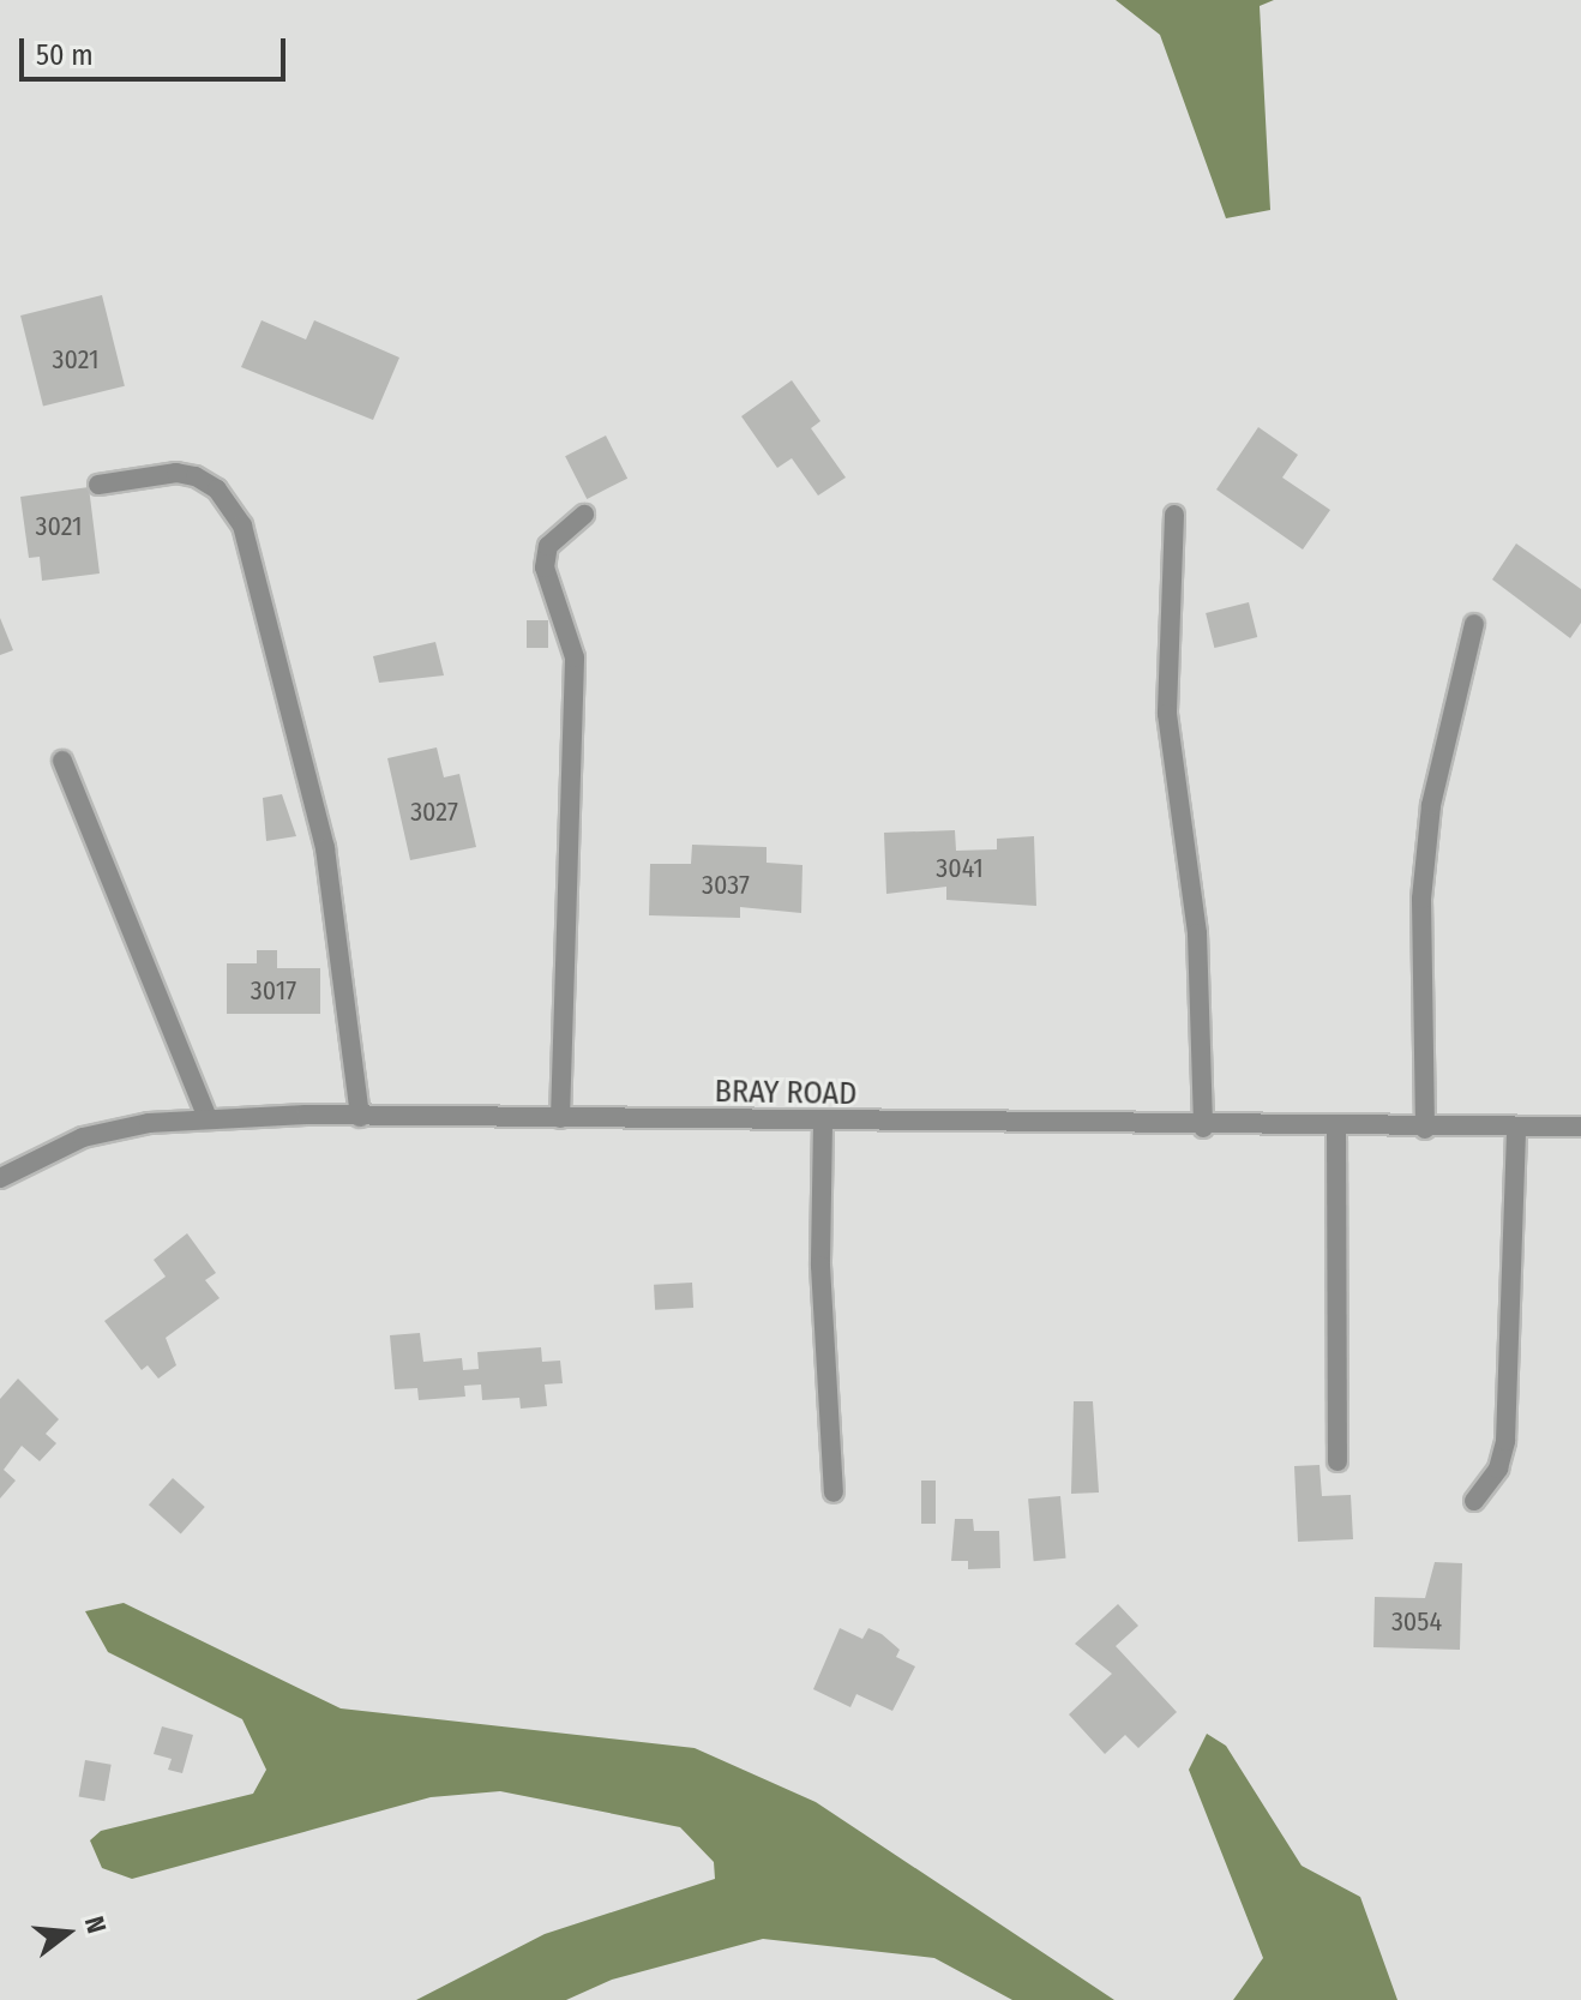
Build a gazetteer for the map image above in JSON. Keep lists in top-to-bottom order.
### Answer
{
  "streets": {
    "street": ["BRAY ROAD"]
  },
  "house_numbers": [
    "3021",
    "3021",
    "3027",
    "3041",
    "3037",
    "3017",
    "3054"
  ],
  "scale_bar": "50 m",
  "north": "right"
}
